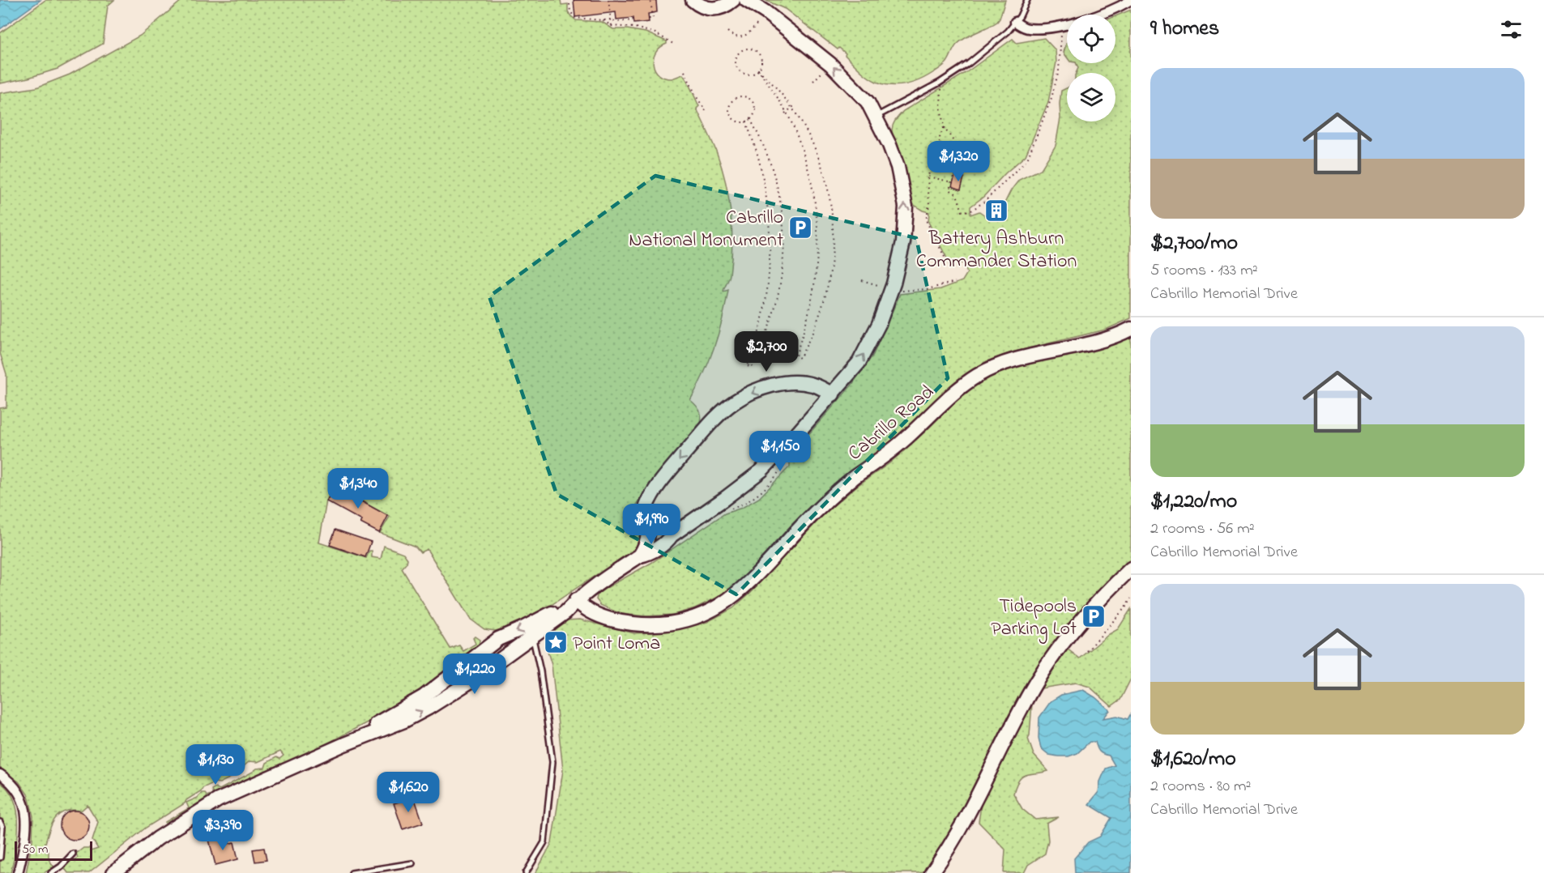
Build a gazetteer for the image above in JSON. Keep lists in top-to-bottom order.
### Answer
{
  "streets": {
    "street": ["Cabrillo Road"]
  },
  "places": {
    "building": ["Battery Ashburn Commander Station"],
    "parking": ["Cabrillo National Monument", "Tidepools Parking Lot"],
    "place": ["Point Loma"]
  },
  "scale_bar": "50 m",
  "page": {
    "heading": "9 homes",
    "list": [
      {
        "name": "$2,700/mo",
        "note": "5 rooms · 133 m² · Cabrillo Memorial Drive"
      },
      {
        "name": "$1,220/mo",
        "note": "2 rooms · 56 m² · Cabrillo Memorial Drive"
      },
      {
        "name": "$1,620/mo",
        "note": "2 rooms · 80 m² · Cabrillo Memorial Drive"
      }
    ],
    "price": [
      "$1,320",
      "$2,700",
      "$1,150",
      "$1,340",
      "$1,990",
      "$1,220",
      "$1,130",
      "$1,620",
      "$3,390"
    ],
    "scale": "50 m"
  }
}
